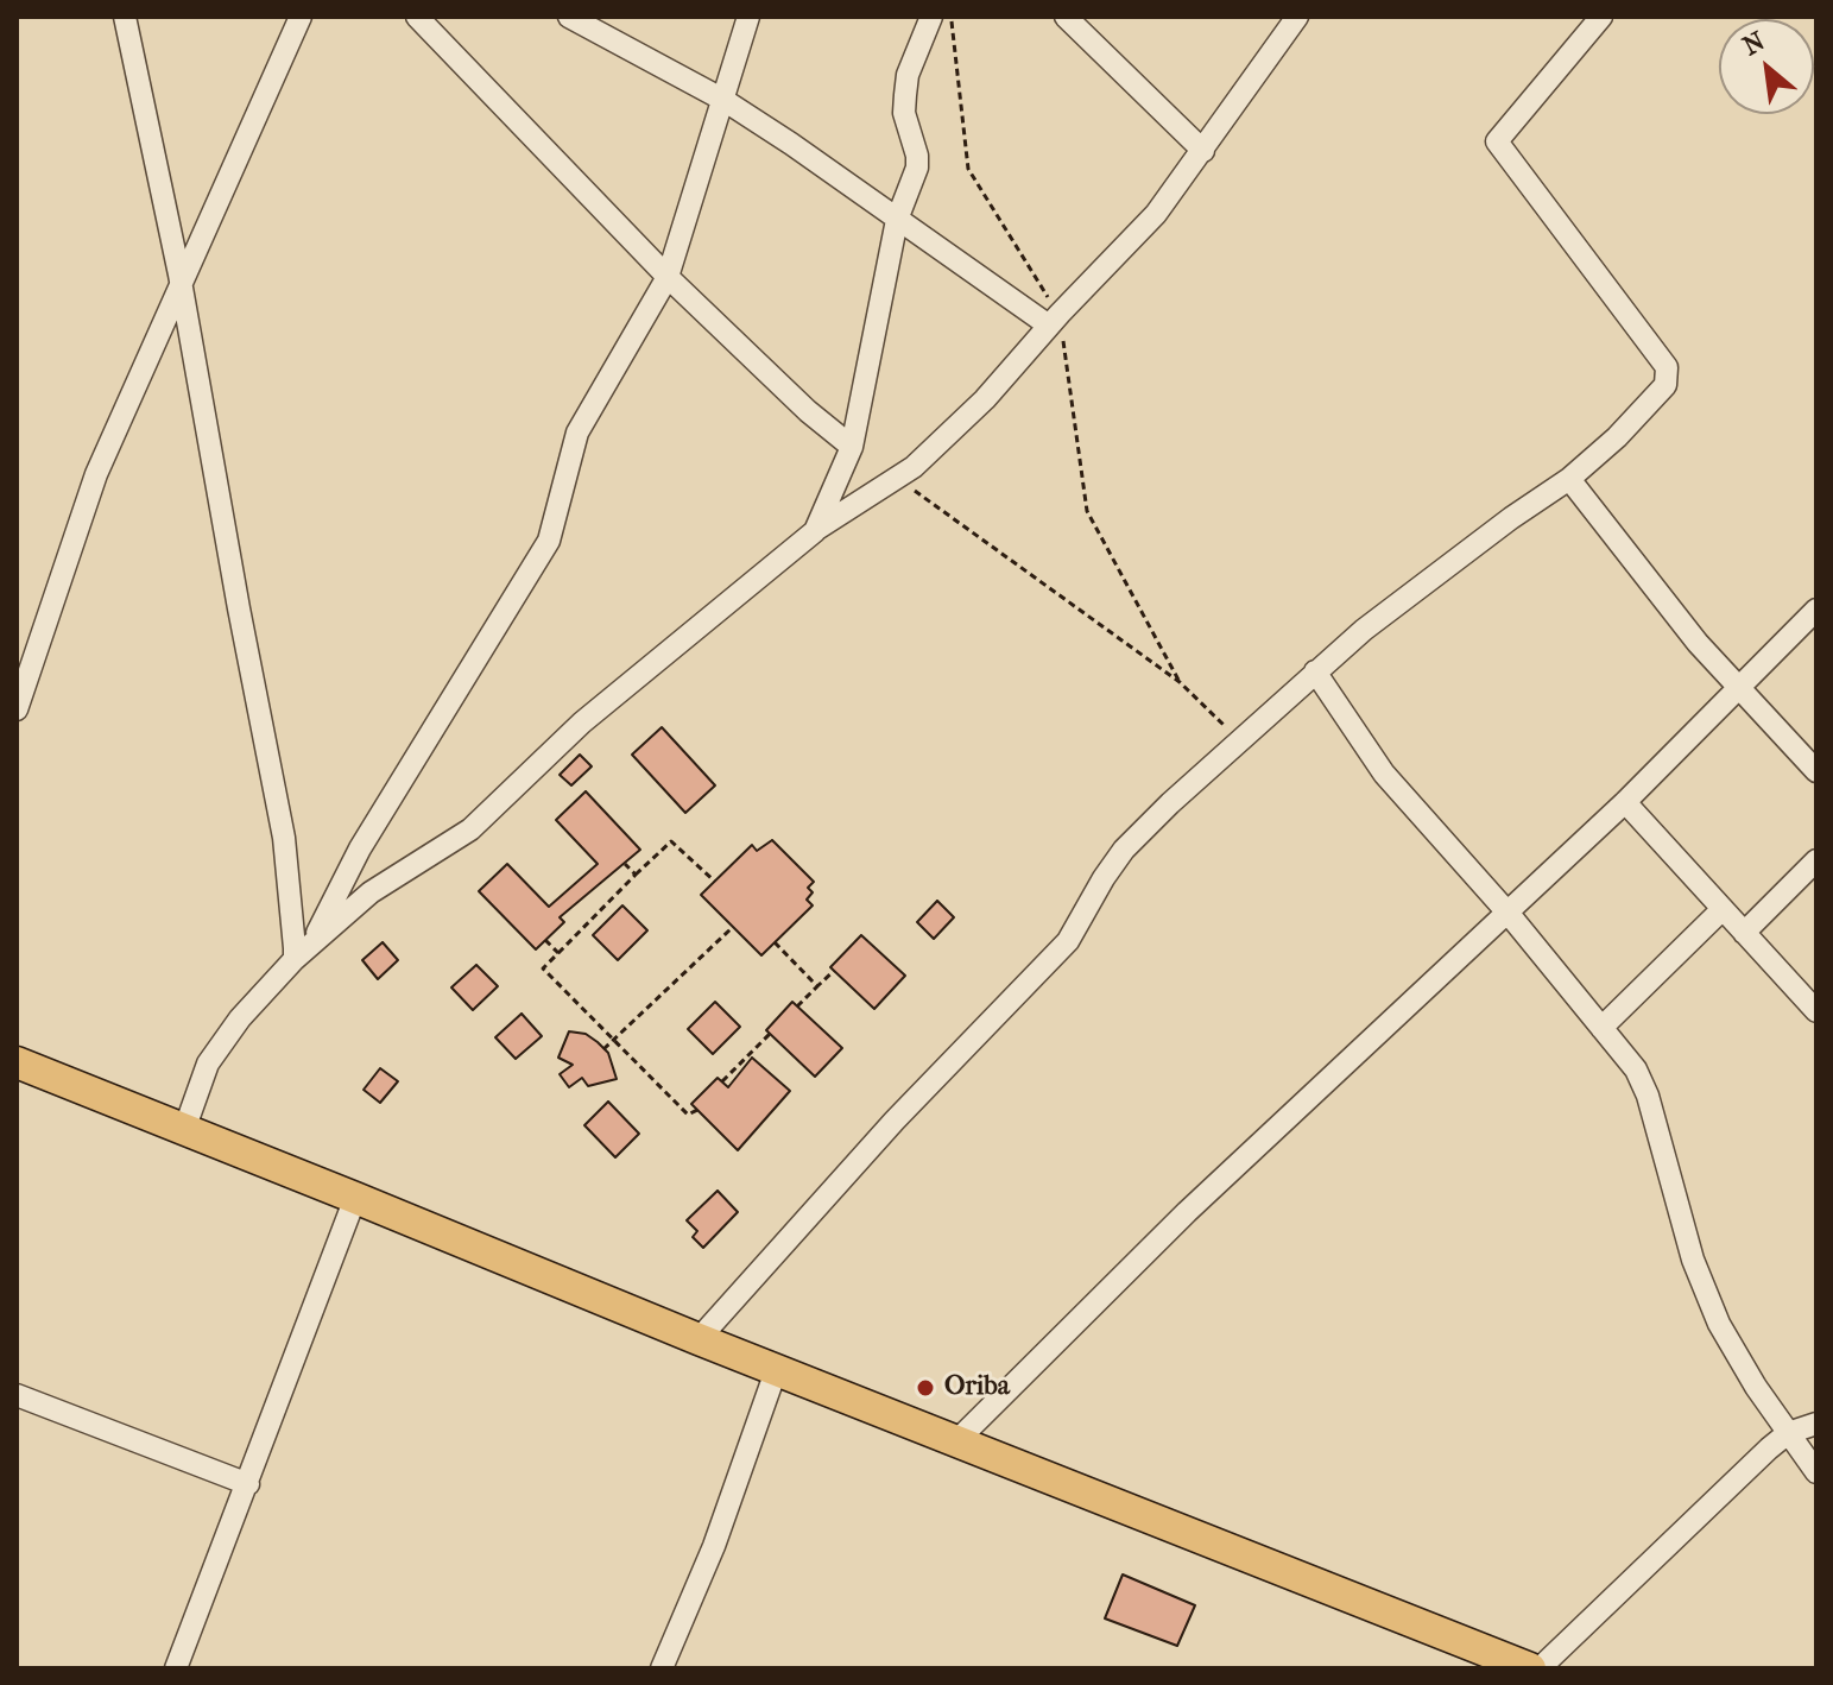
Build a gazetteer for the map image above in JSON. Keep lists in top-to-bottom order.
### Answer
{
  "places": ["Oriba"],
  "north": "top left"
}
